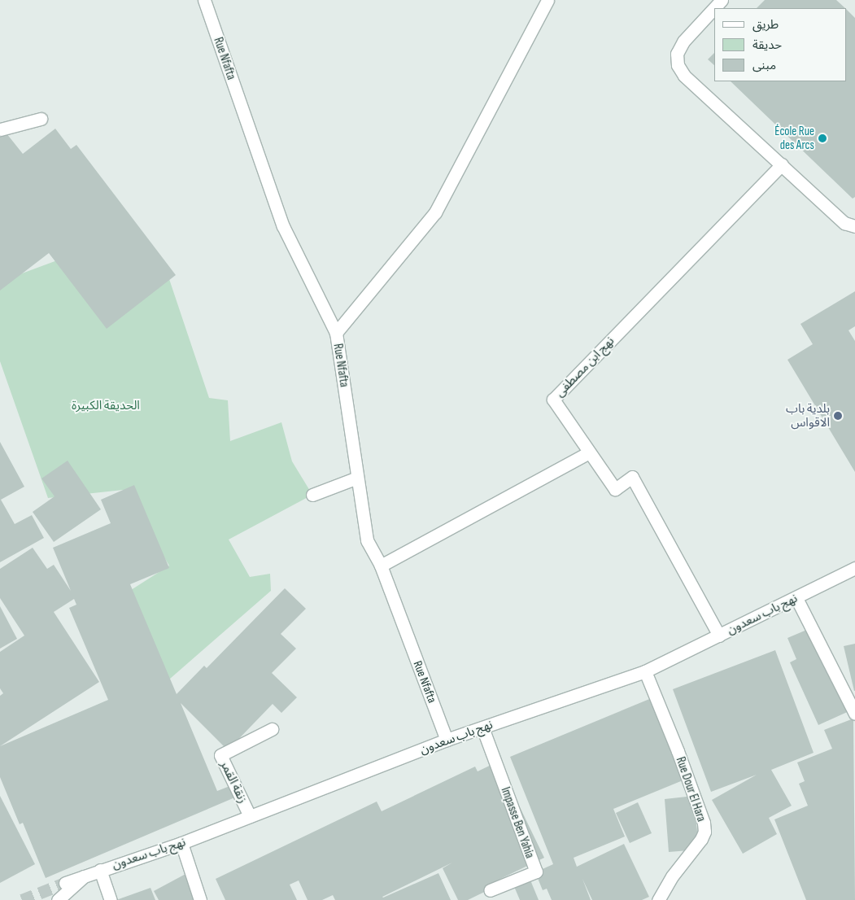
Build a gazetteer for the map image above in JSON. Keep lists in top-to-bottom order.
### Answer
{
  "streets": {
    "street": [
      "Rue Nfafta",
      "نهج ابن مصطفى",
      "نهج باب سعدون",
      "زنقة القمر",
      "Rue Dour El Hara",
      "Impasse Ben Yahia"
    ]
  },
  "crossings": [
    ["Rue Nfafta", "نهج باب سعدون"],
    ["نهج ابن مصطفى", "نهج باب سعدون"],
    ["نهج باب سعدون", "زنقة القمر"],
    ["نهج باب سعدون", "Rue Dour El Hara"],
    ["نهج باب سعدون", "Impasse Ben Yahia"]
  ],
  "parks": ["الحديقة الكبيرة"],
  "places": ["École Rue des Arcs", "بلدية باب الاقواس"],
  "legend": ["طريق", "حديقة", "مبنى"]
}
